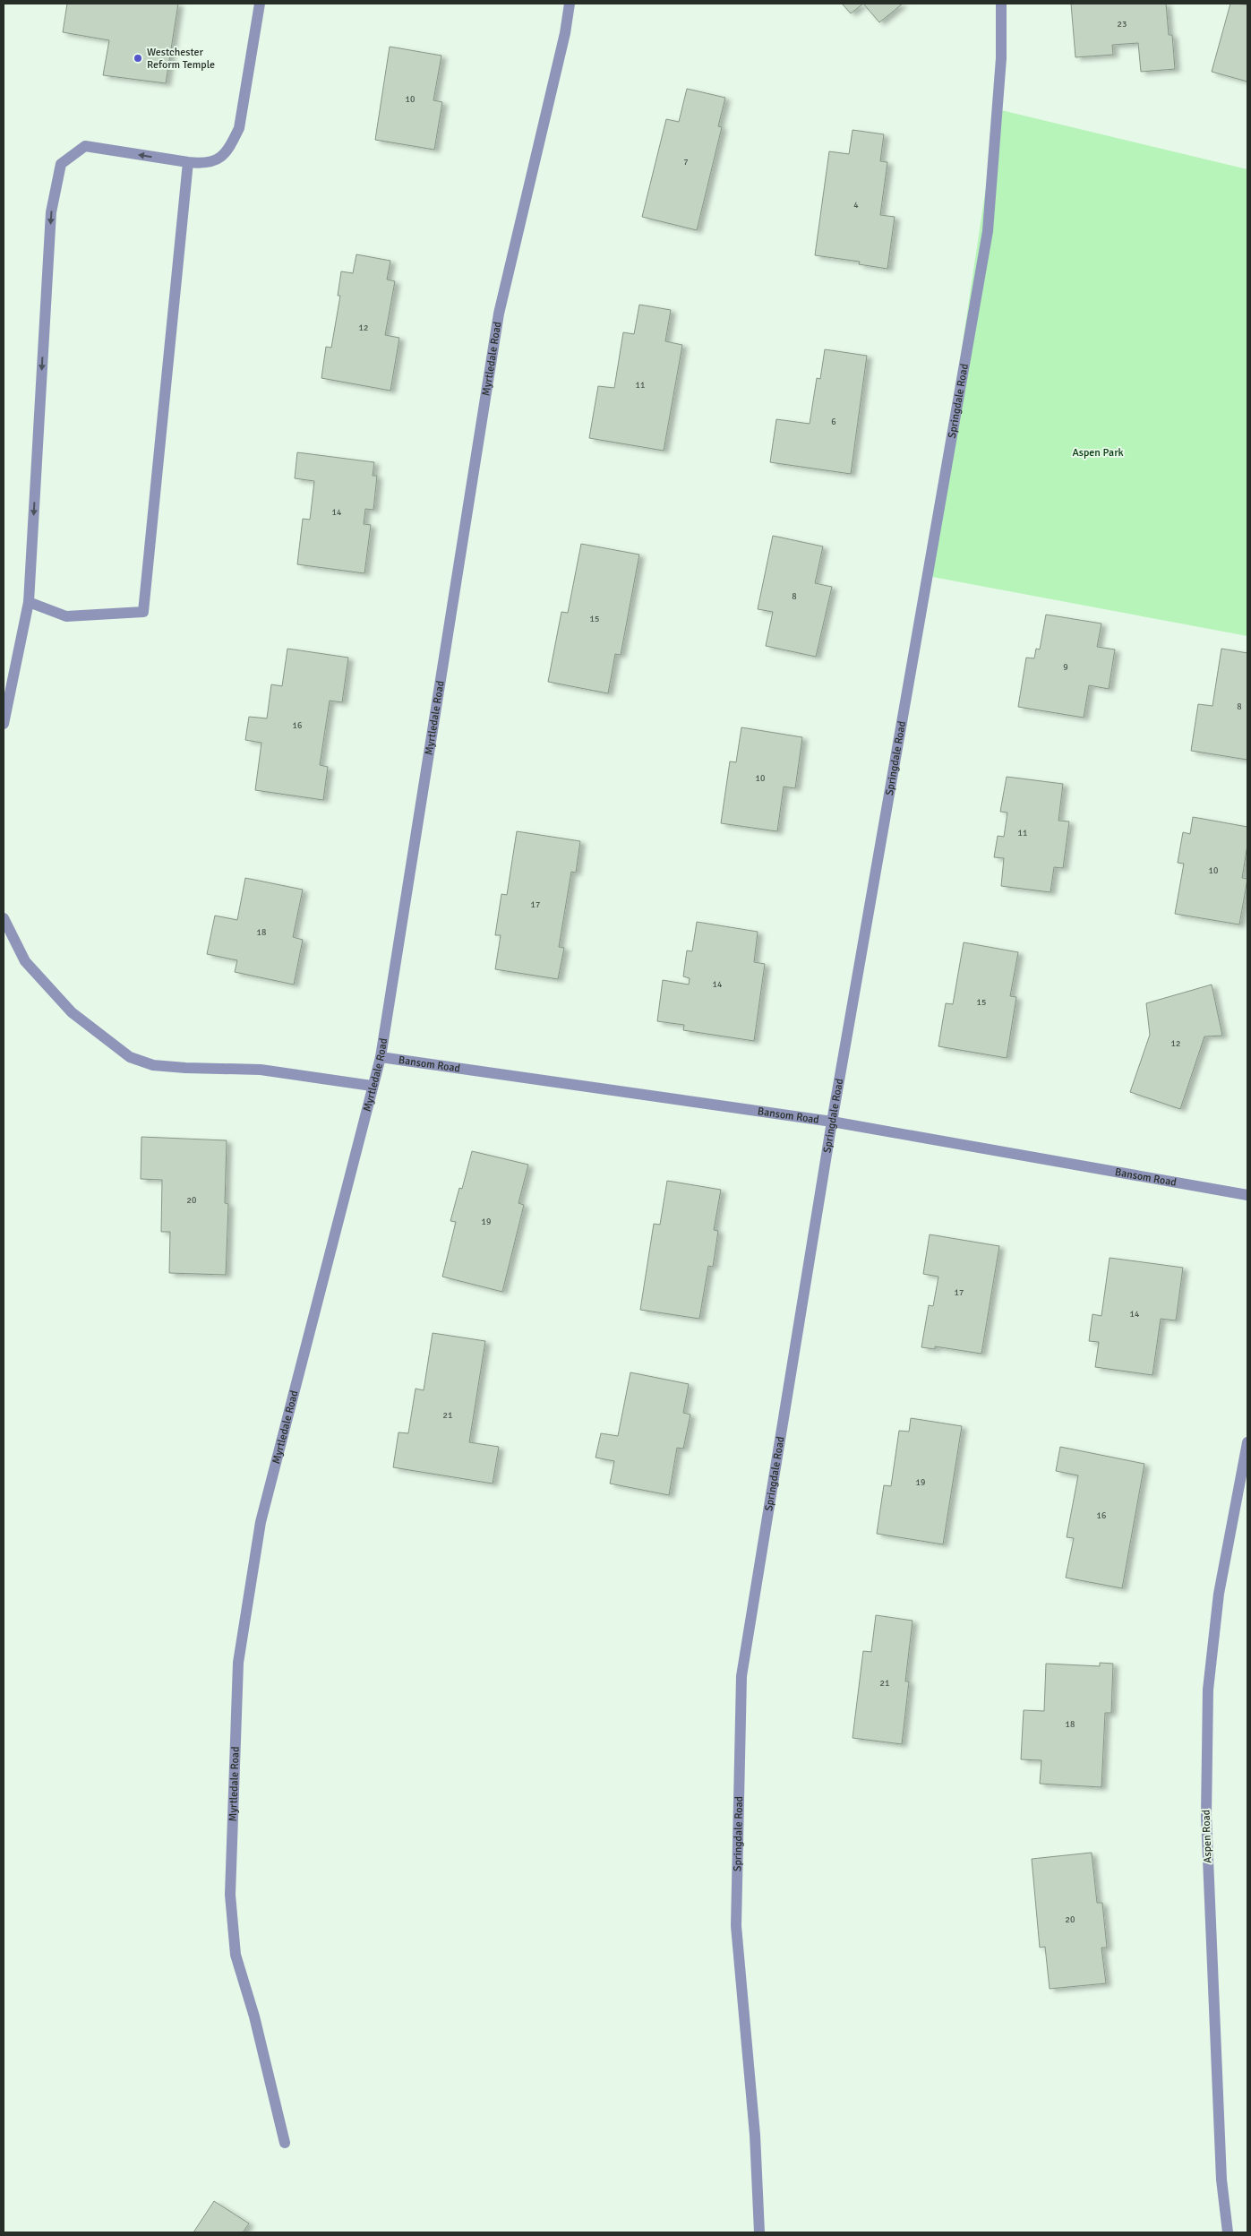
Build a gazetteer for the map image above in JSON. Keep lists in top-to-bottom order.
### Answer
{
  "streets": {
    "street": [
      "Myrtledale Road",
      "Springdale Road",
      "Bansom Road",
      "Aspen Road"
    ]
  },
  "crossings": [
    ["Myrtledale Road", "Bansom Road"],
    ["Springdale Road", "Bansom Road"]
  ],
  "parks": ["Aspen Park"],
  "places": ["Westchester Reform Temple"],
  "house_numbers": [
    "23",
    "10",
    "7",
    "4",
    "12",
    "11",
    "6",
    "14",
    "8",
    "15",
    "9",
    "8",
    "16",
    "10",
    "11",
    "10",
    "17",
    "18",
    "14",
    "15",
    "12",
    "20",
    "19",
    "17",
    "14",
    "21",
    "19",
    "16",
    "21",
    "18",
    "20"
  ]
}
